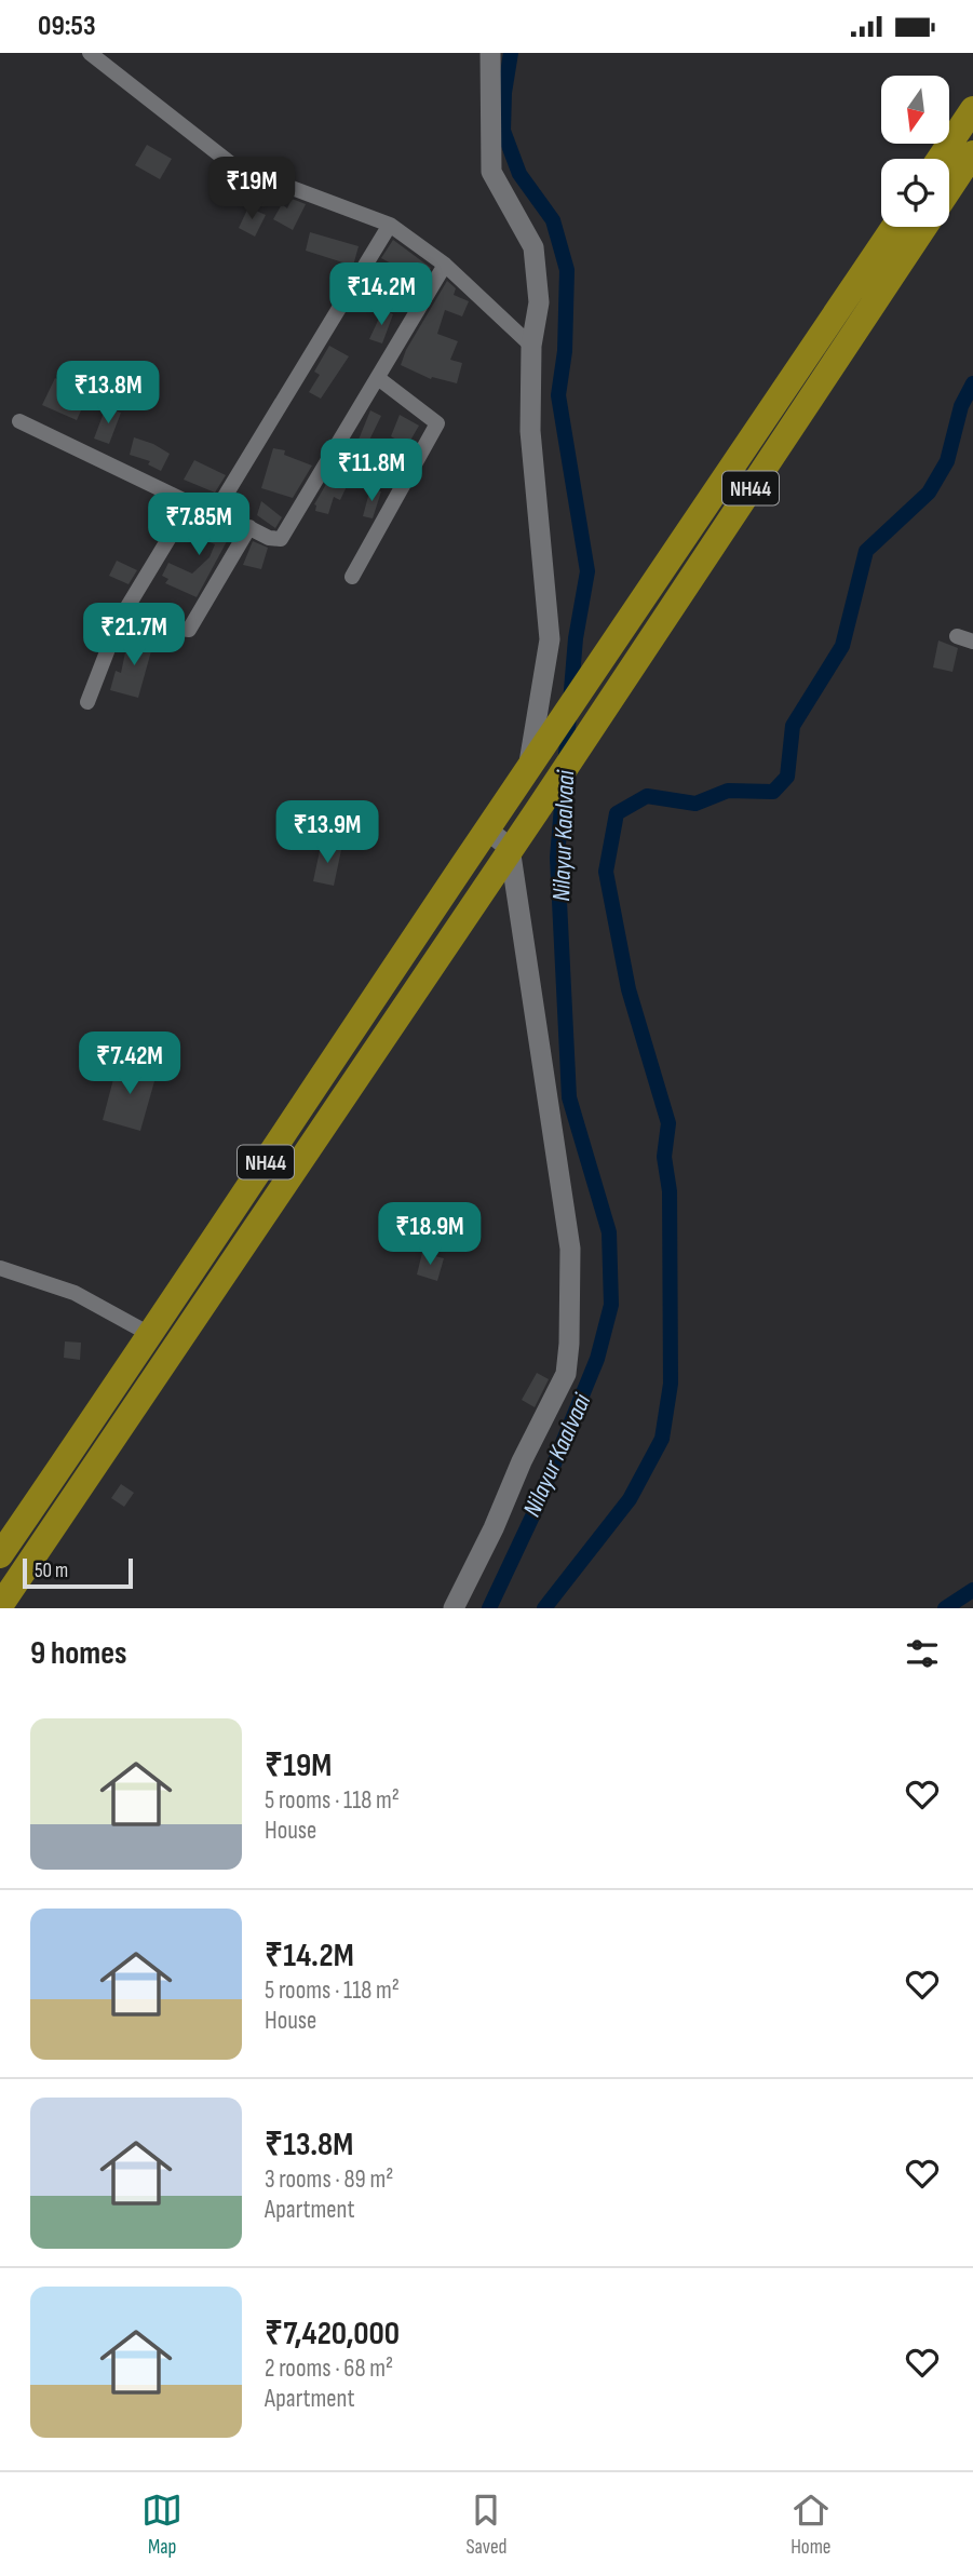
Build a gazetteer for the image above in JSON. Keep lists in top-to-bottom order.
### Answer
{
  "streets": {
    "highway": ["NH44"]
  },
  "water": ["Nilayur Kaalvaai"],
  "scale_bar": "50 m",
  "north": "bottom",
  "page": {
    "status": "09:53",
    "price": [
      "₹19M",
      "₹14.2M",
      "₹13.8M",
      "₹11.8M",
      "₹7.85M",
      "₹21.7M",
      "₹13.9M",
      "₹7.42M",
      "₹18.9M"
    ],
    "scale": "50 m",
    "heading": "9 homes",
    "list": [
      {
        "name": "₹19M",
        "note": "5 rooms · 118 m² · House"
      },
      {
        "name": "₹14.2M",
        "note": "5 rooms · 118 m² · House"
      },
      {
        "name": "₹13.8M",
        "note": "3 rooms · 89 m² · Apartment"
      },
      {
        "name": "₹7,420,000",
        "note": "2 rooms · 68 m² · Apartment"
      }
    ],
    "tabs": ["Map", "Saved", "Home"]
  }
}
